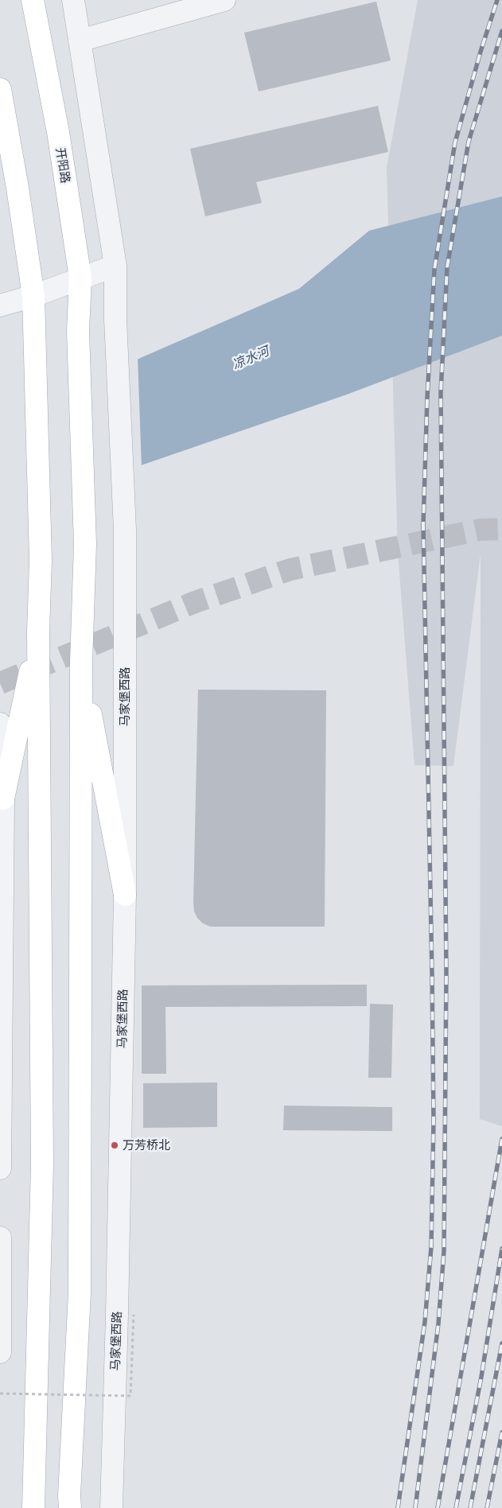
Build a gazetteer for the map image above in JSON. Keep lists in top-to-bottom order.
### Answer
{
  "streets": {
    "main road": ["开阳路"],
    "street": ["马家堡西路"]
  },
  "water": ["凉水河"],
  "places": ["万芳桥北"]
}
